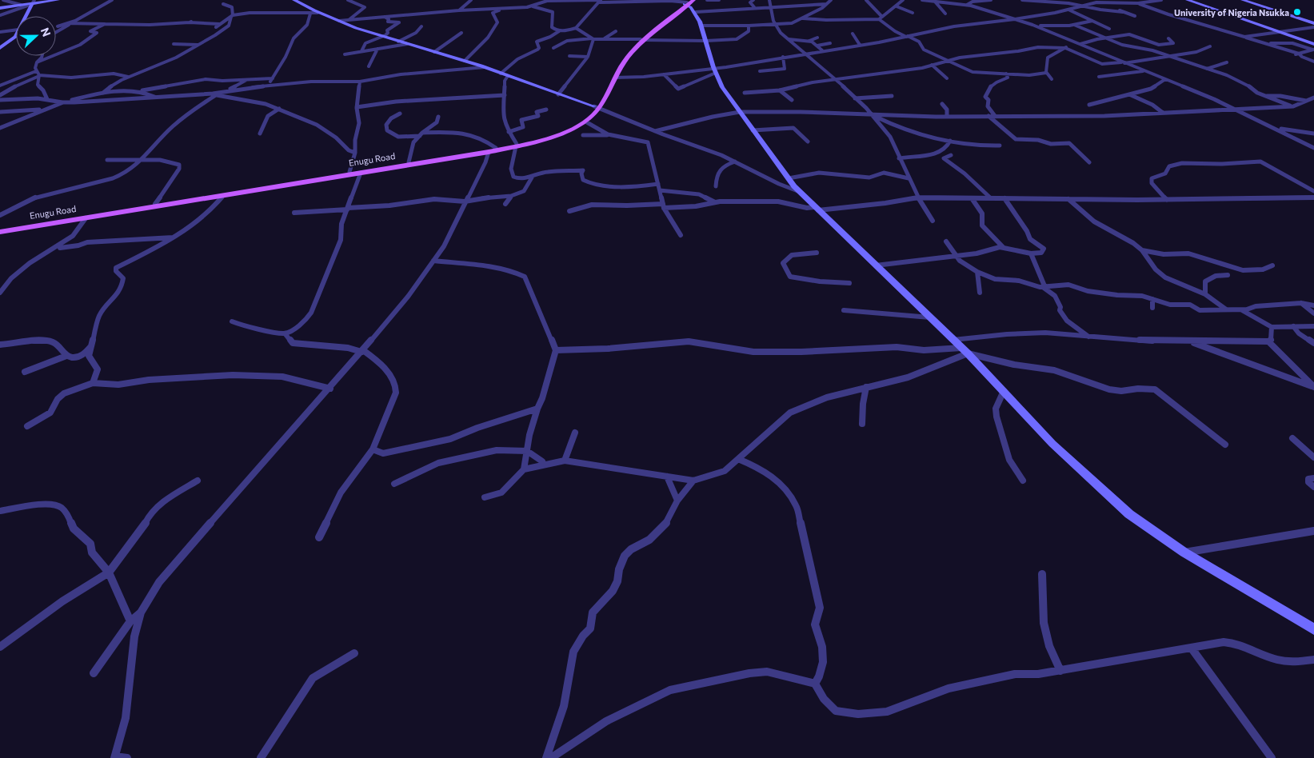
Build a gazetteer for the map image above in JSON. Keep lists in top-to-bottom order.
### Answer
{
  "streets": {
    "main road": ["Enugu Road"]
  },
  "places": ["University of Nigeria Nsukka"],
  "north": "right"
}
